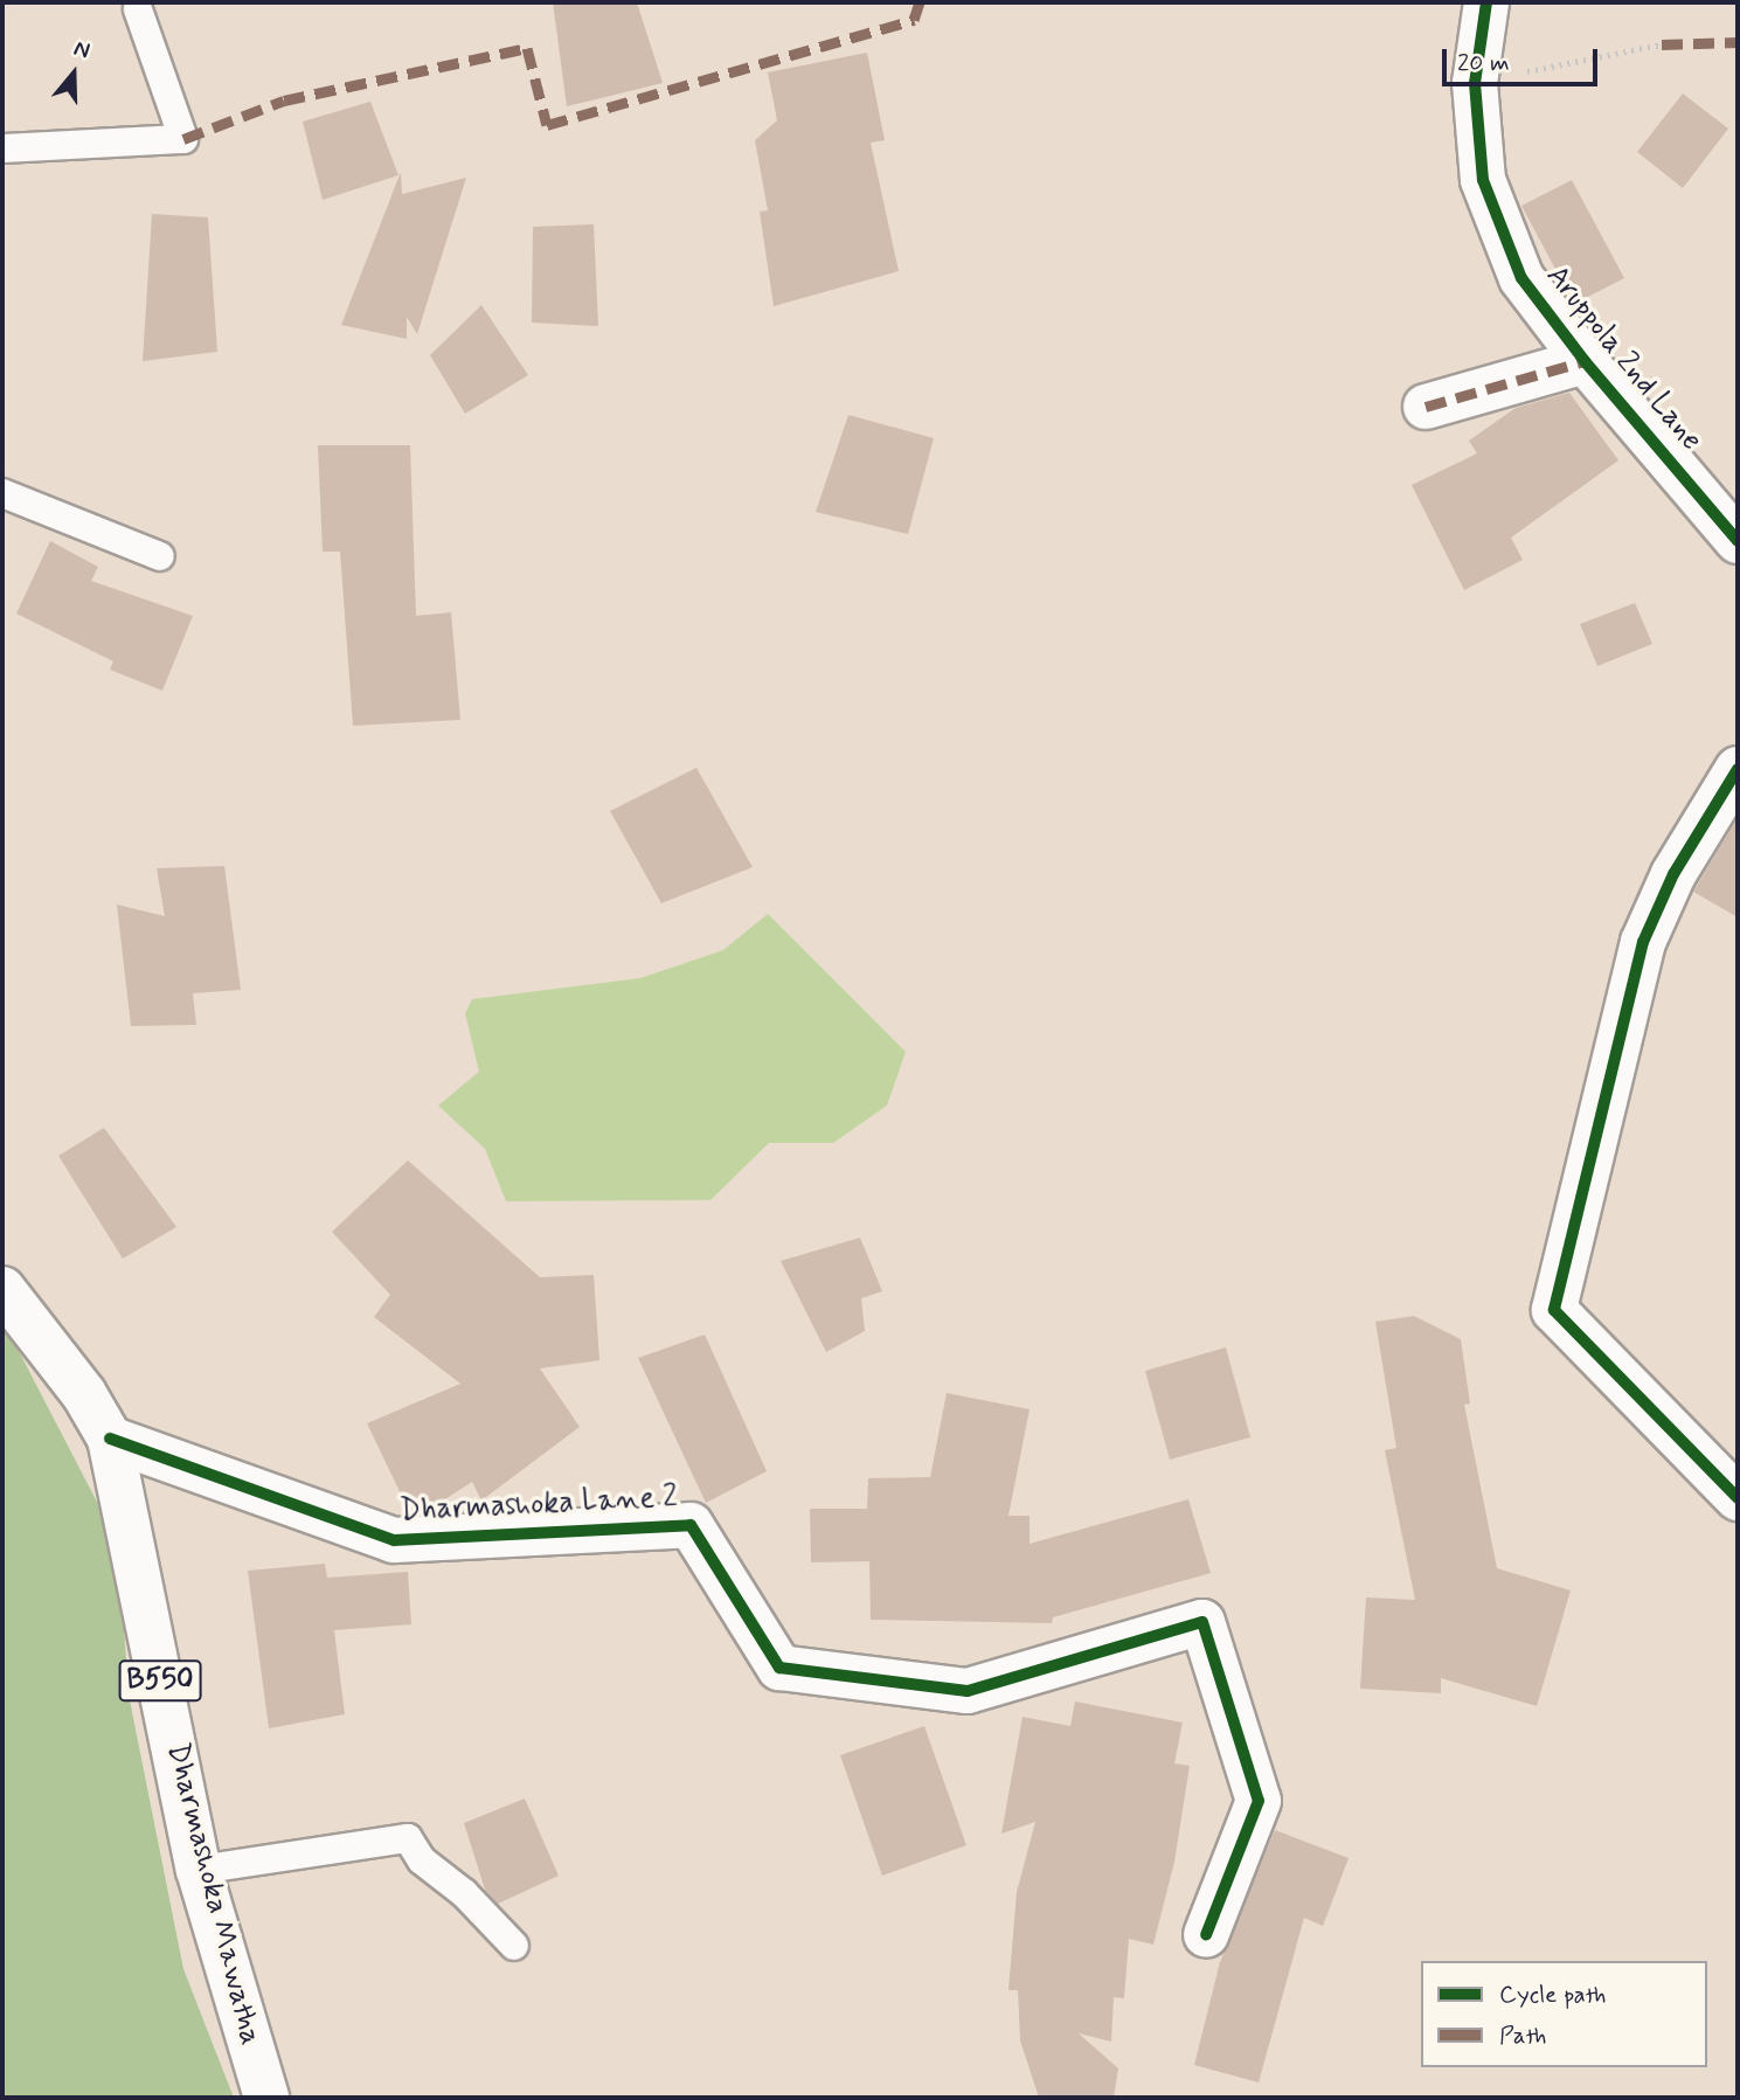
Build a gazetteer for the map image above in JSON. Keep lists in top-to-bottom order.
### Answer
{
  "streets": {
    "street": [
      "Aruppola 2nd Lane",
      "Dharmashoka Lane 2",
      "B550",
      "Dharmashoka Mawatha"
    ]
  },
  "crossings": [
    ["Dharmashoka Lane 2", "Dharmashoka Mawatha"]
  ],
  "legend": ["Cycle path", "Path"],
  "scale_bar": "20 m",
  "north": "top"
}
